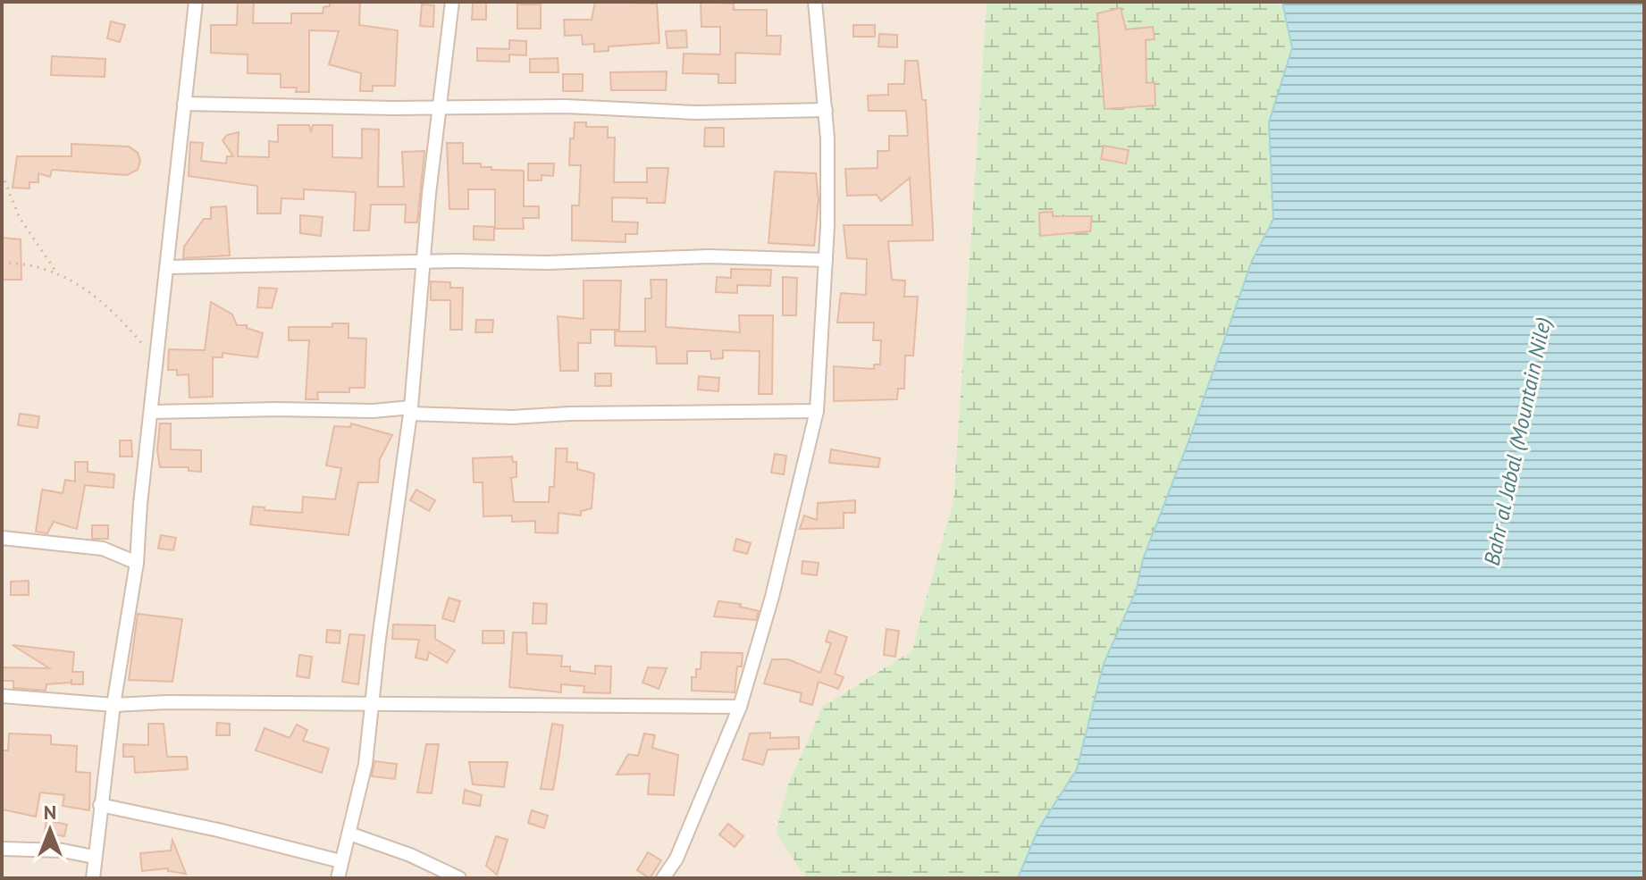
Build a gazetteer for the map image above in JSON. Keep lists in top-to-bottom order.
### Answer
{
  "water": ["Bahr al Jabal (Mountain Nile)"],
  "north": "top"
}
